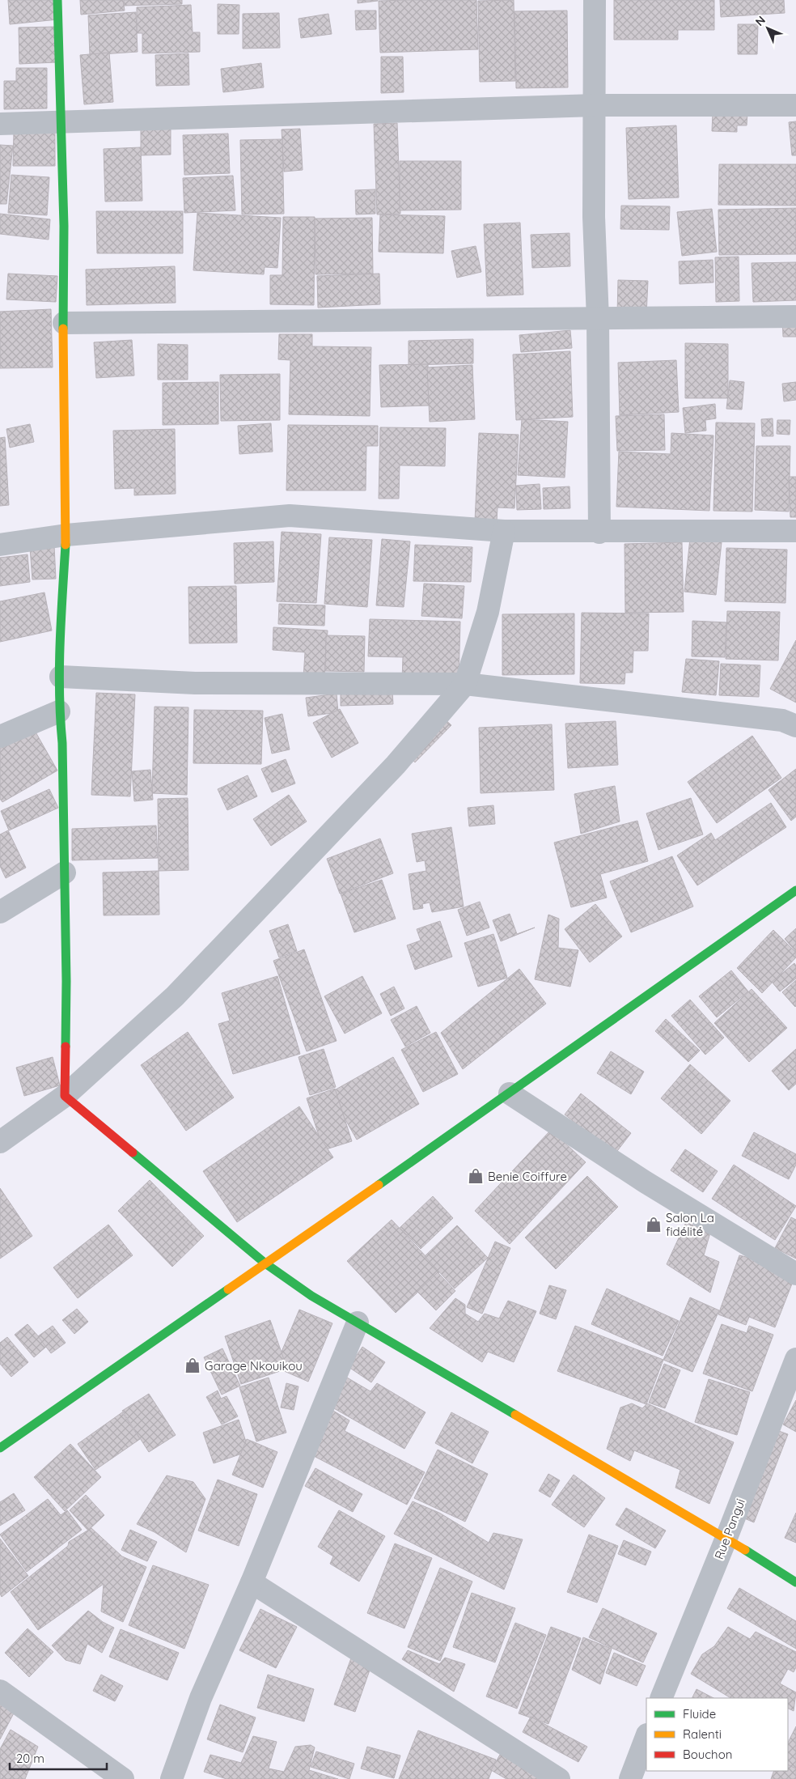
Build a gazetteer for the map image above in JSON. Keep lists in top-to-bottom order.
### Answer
{
  "streets": {
    "street": ["Rue Pangui"]
  },
  "places": {
    "shop": ["Benie Coiffure", "Salon La fidélité", "Garage Nkouikou"]
  },
  "legend": ["Fluide", "Ralenti", "Bouchon"],
  "scale_bar": "20 m",
  "north": "top left"
}
